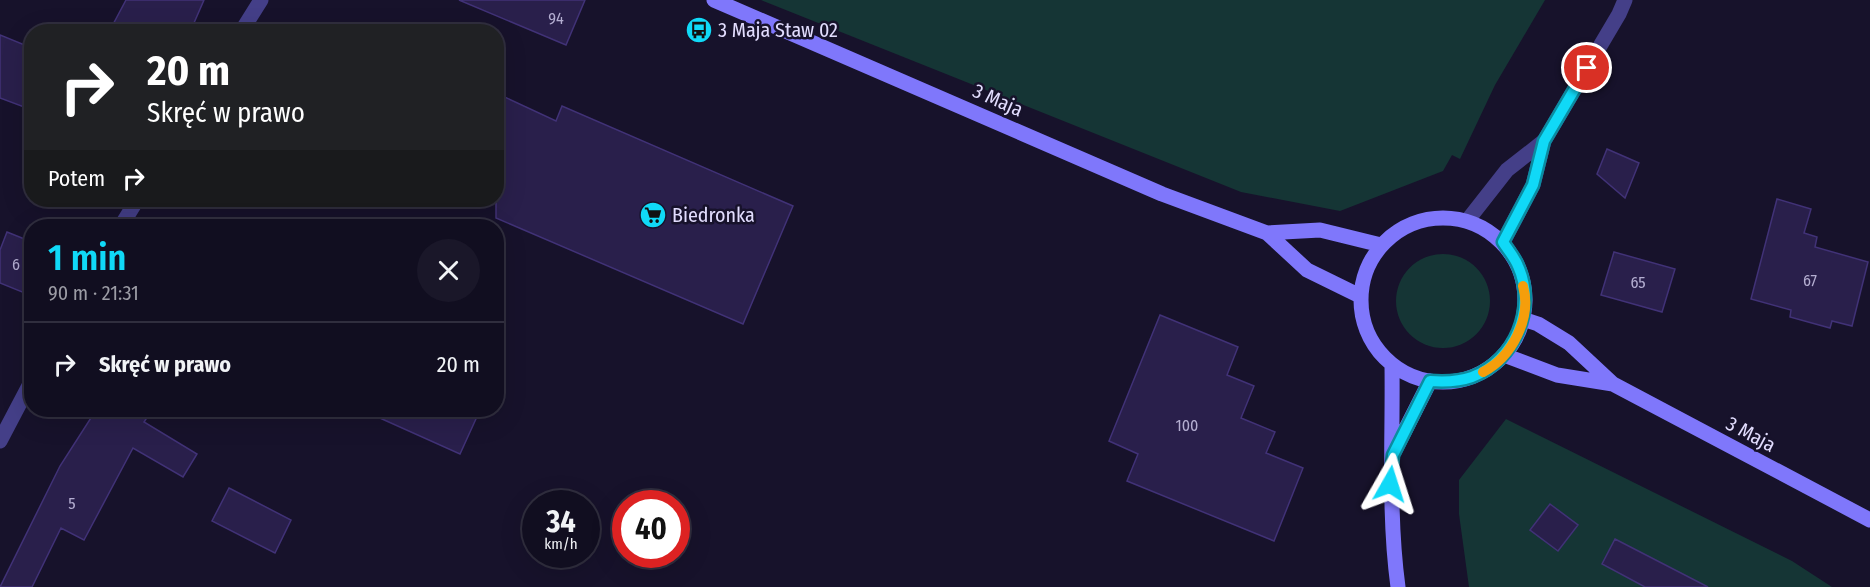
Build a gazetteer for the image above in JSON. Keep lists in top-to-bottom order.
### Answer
{
  "streets": {
    "street": ["3 Maja"]
  },
  "places": {
    "bus stop": ["3 Maja Staw 02"],
    "supermarket": ["Biedronka"]
  },
  "house_numbers": [
    "94",
    "6",
    "67",
    "65",
    "100",
    "5"
  ],
  "page": {
    "turn": ["20 m", "Skręć w prawo"],
    "then": "Potem",
    "heading": ["1 min", "90 m · 21:31"],
    "list": [
      {
        "name": "Skręć w prawo",
        "value": "20 m"
      }
    ],
    "speed": "34 km/h",
    "limit": "40"
  }
}
